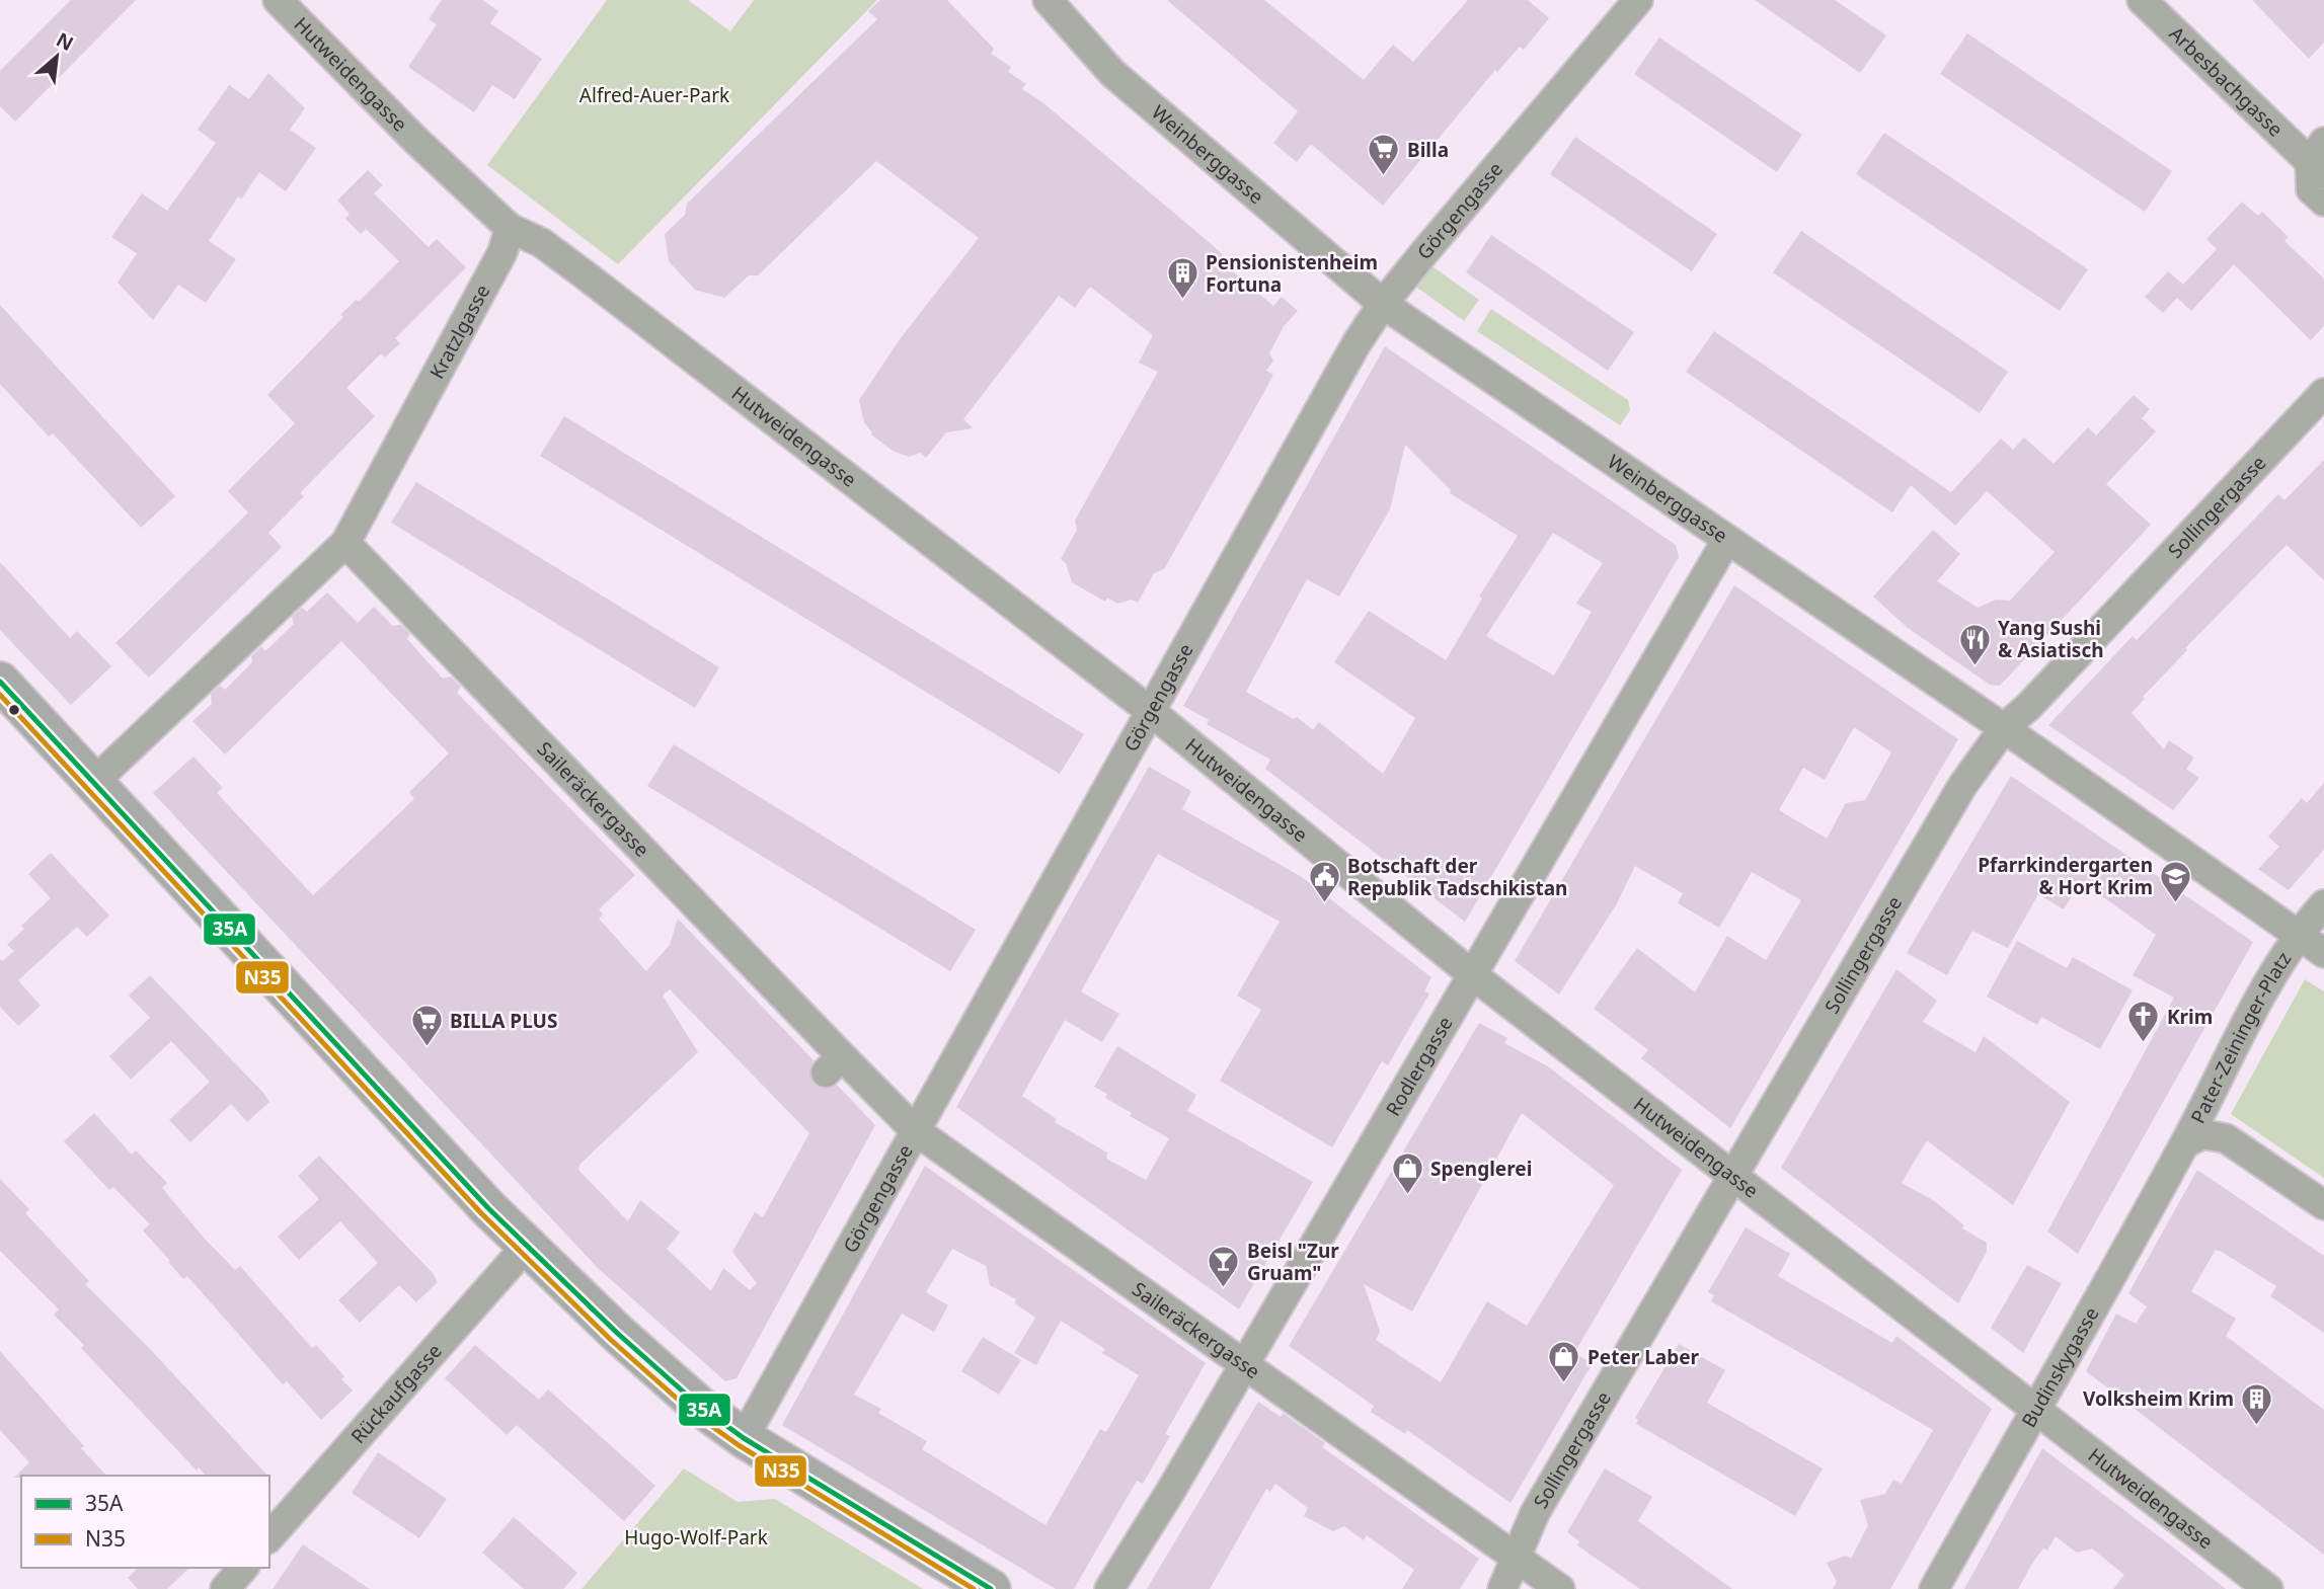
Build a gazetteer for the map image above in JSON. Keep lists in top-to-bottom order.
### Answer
{
  "streets": {
    "street": [
      "Hutweidengasse",
      "Arbesbachgasse",
      "Weinberggasse",
      "Görgengasse",
      "Kratzlgasse",
      "Sollingergasse",
      "Saileräckergasse",
      "Pater-Zeininger-Platz",
      "Rodlergasse",
      "Budinskygasse",
      "Rückaufgasse"
    ]
  },
  "crossings": [
    ["Hutweidengasse", "Görgengasse"],
    ["Hutweidengasse", "Kratzlgasse"],
    ["Hutweidengasse", "Sollingergasse"],
    ["Hutweidengasse", "Rodlergasse"],
    ["Hutweidengasse", "Budinskygasse"],
    ["Weinberggasse", "Görgengasse"],
    ["Weinberggasse", "Sollingergasse"],
    ["Weinberggasse", "Pater-Zeininger-Platz"],
    ["Weinberggasse", "Rodlergasse"],
    ["Görgengasse", "Saileräckergasse"],
    ["Kratzlgasse", "Saileräckergasse"],
    ["Sollingergasse", "Saileräckergasse"],
    ["Saileräckergasse", "Rodlergasse"],
    ["Pater-Zeininger-Platz", "Budinskygasse"]
  ],
  "parks": ["Alfred-Auer-Park", "Hugo-Wolf-Park"],
  "places": {
    "supermarket": ["Billa", "BILLA PLUS"],
    "building": ["Pensionistenheim Fortuna", "Volksheim Krim"],
    "restaurant": ["Yang Sushi & Asiatisch"],
    "school or university": ["Pfarrkindergarten & Hort Krim"],
    "public building": ["Botschaft der Republik Tadschikistan"],
    "church": ["Krim"],
    "shop": ["Spenglerei", "Peter Laber"],
    "bar": ["Beisl \"Zur Gruam\""]
  },
  "lines": ["transit line 35A", "transit line N35"],
  "legend": ["35A", "N35"],
  "north": "top right"
}
